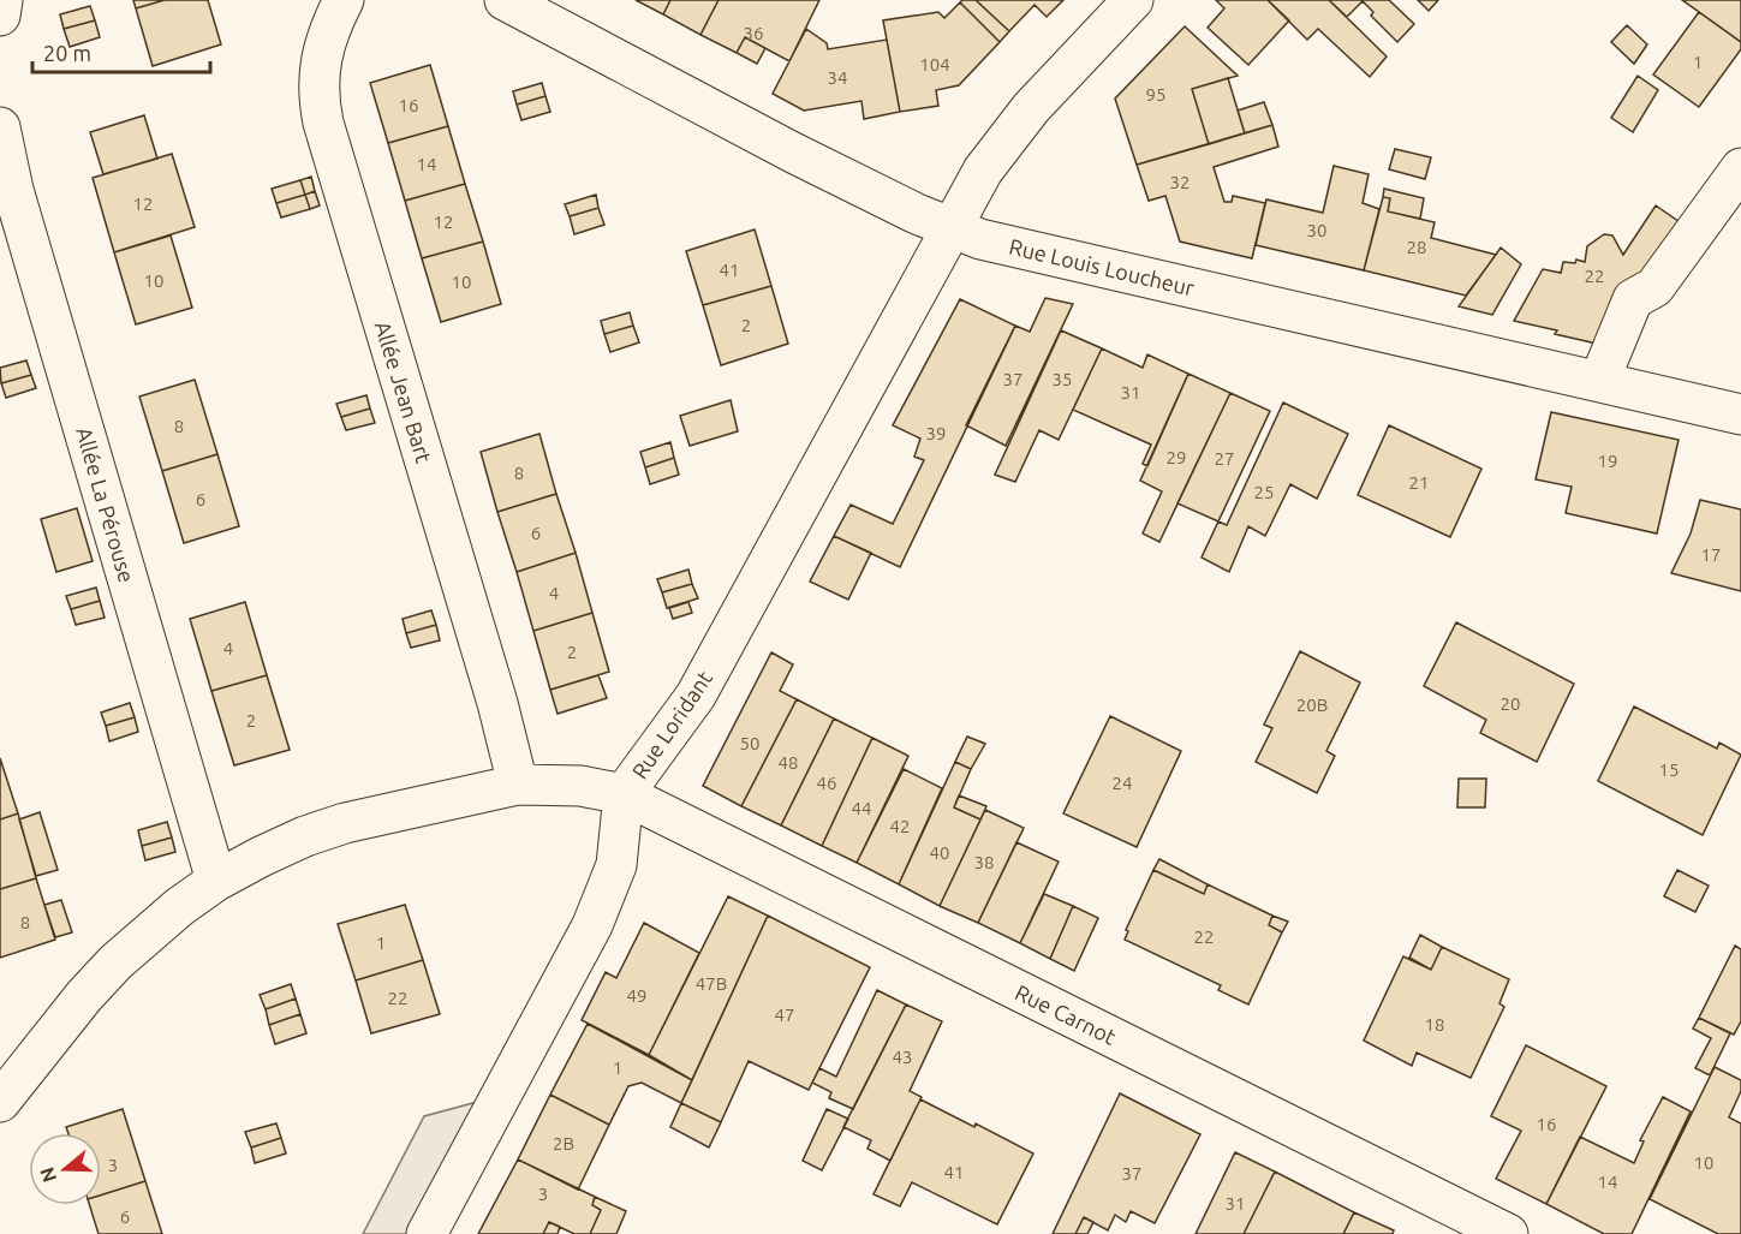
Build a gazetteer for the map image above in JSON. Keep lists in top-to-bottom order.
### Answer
{
  "streets": {
    "street": [
      "Rue Louis Loucheur",
      "Allée Jean Bart",
      "Allée La Pérouse",
      "Rue Loridant",
      "Rue Carnot"
    ]
  },
  "crossings": [
    ["Rue Louis Loucheur", "Rue Loridant"],
    ["Allée Jean Bart", "Rue Carnot"],
    ["Allée La Pérouse", "Rue Carnot"],
    ["Rue Loridant", "Rue Carnot"]
  ],
  "house_numbers": [
    "36",
    "1",
    "104",
    "34",
    "95",
    "16",
    "14",
    "32",
    "12",
    "12",
    "30",
    "28",
    "41",
    "22",
    "10",
    "10",
    "2",
    "37",
    "35",
    "31",
    "8",
    "39",
    "29",
    "27",
    "19",
    "8",
    "21",
    "25",
    "6",
    "6",
    "17",
    "4",
    "4",
    "2",
    "20",
    "20B",
    "2",
    "50",
    "48",
    "15",
    "46",
    "24",
    "44",
    "42",
    "40",
    "38",
    "8",
    "22",
    "1",
    "47B",
    "49",
    "22",
    "47",
    "18",
    "43",
    "1",
    "16",
    "2B",
    "10",
    "3",
    "41",
    "37",
    "14",
    "3",
    "31",
    "6"
  ],
  "scale_bar": "20 m",
  "north": "left"
}
